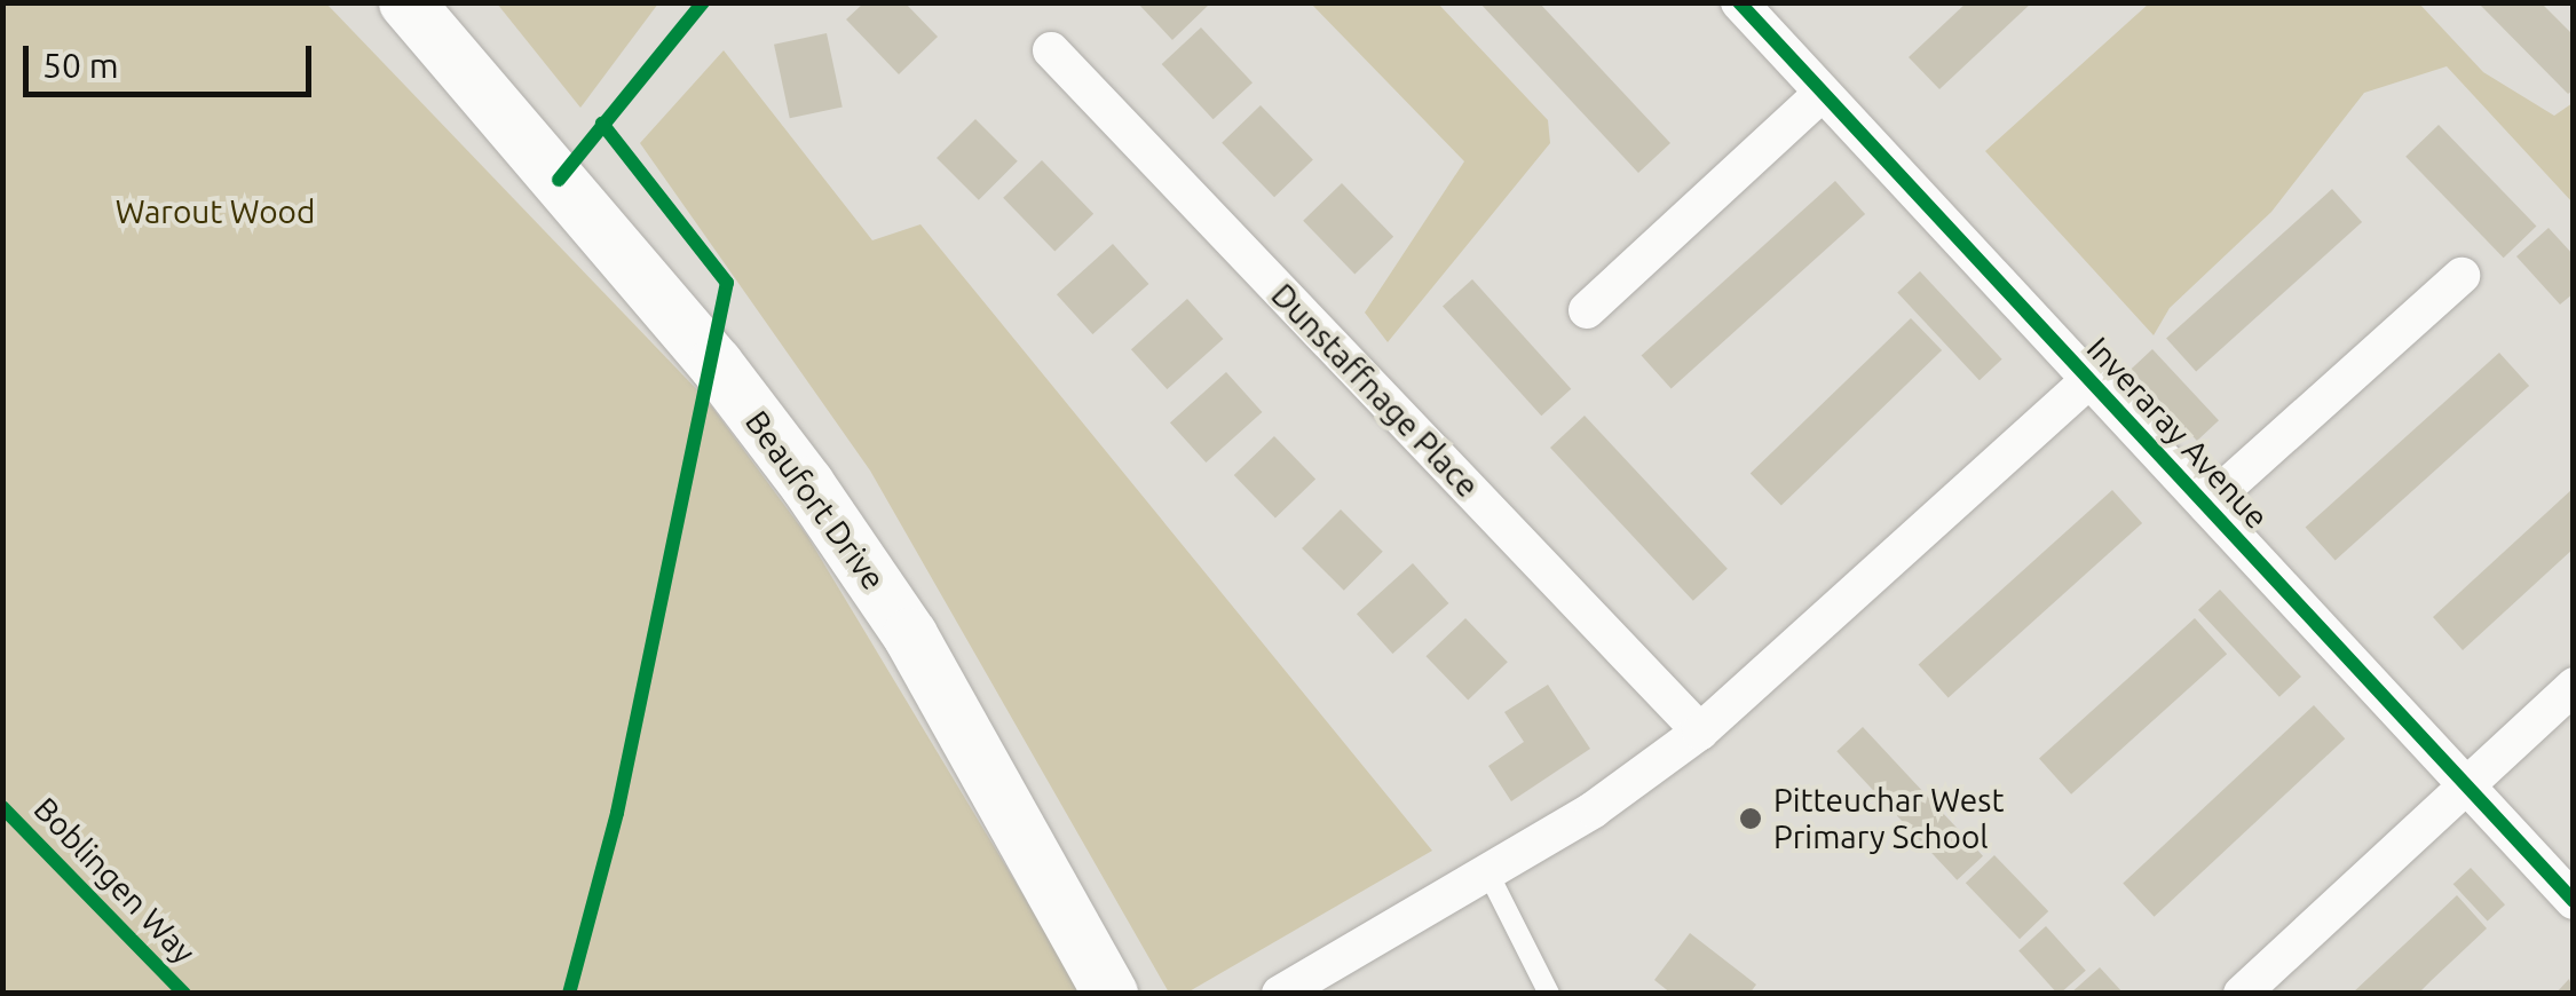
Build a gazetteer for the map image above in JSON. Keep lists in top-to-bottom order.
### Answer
{
  "streets": {
    "street": ["Dunstaffnage Place", "Inveraray Avenue", "Beaufort Drive"],
    "cycle path": ["Boblingen Way"]
  },
  "crossings": [
    ["Dunstaffnage Place", "Inveraray Avenue"]
  ],
  "parks": ["Warout Wood"],
  "places": ["Pitteuchar West Primary School"],
  "scale_bar": "50 m"
}
